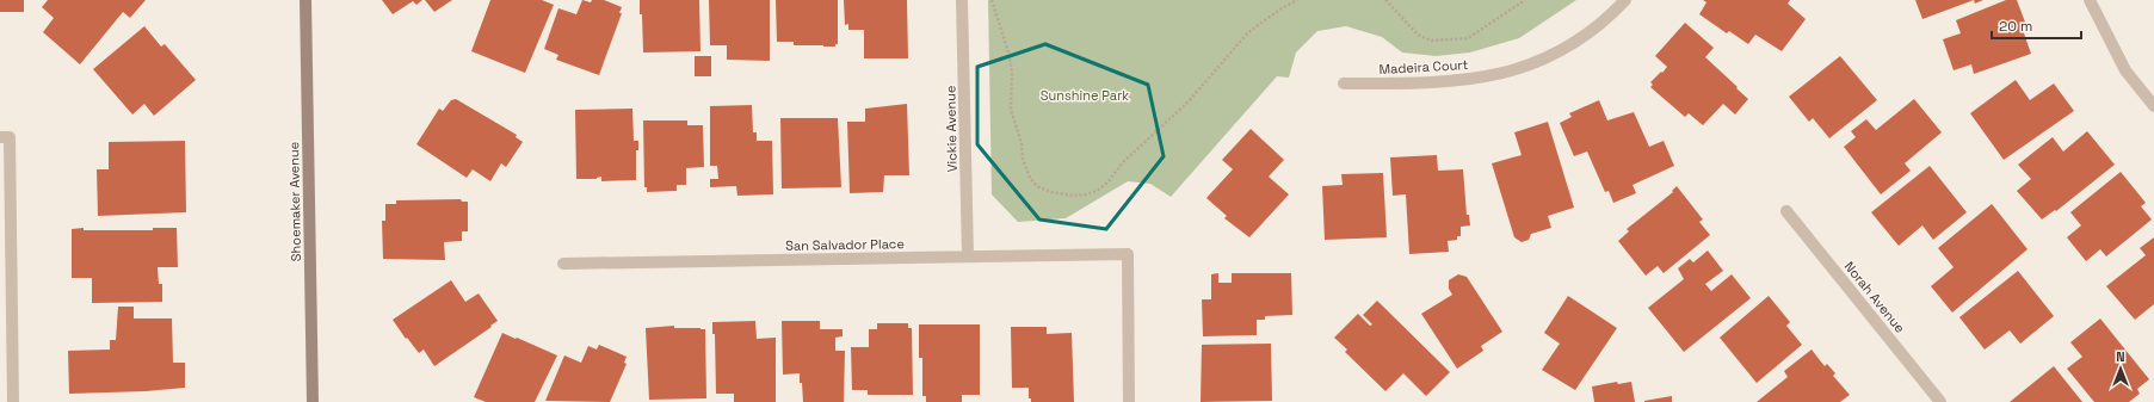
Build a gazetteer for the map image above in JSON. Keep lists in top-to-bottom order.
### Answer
{
  "streets": {
    "street": [
      "Madeira Court",
      "Vickie Avenue",
      "Shoemaker Avenue",
      "San Salvador Place",
      "Norah Avenue"
    ]
  },
  "crossings": [
    ["Vickie Avenue", "San Salvador Place"]
  ],
  "parks": ["Sunshine Park"],
  "scale_bar": "20 m",
  "north": "top"
}
